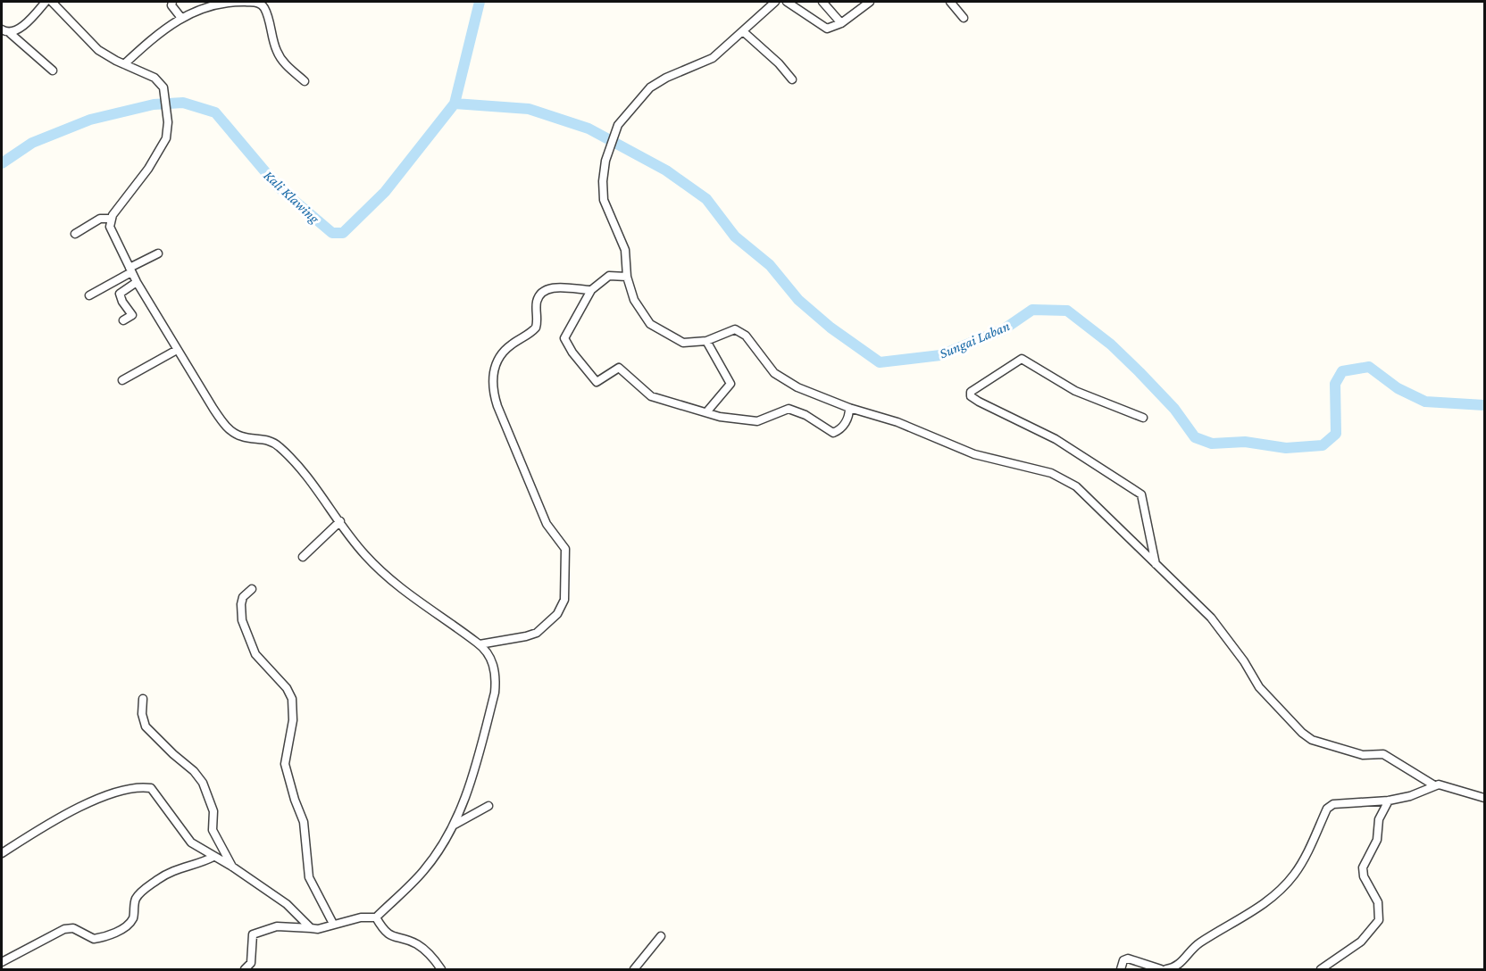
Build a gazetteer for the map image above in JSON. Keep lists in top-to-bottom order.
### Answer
{
  "water": ["Kali Klawing", "Sungai Laban"]
}
